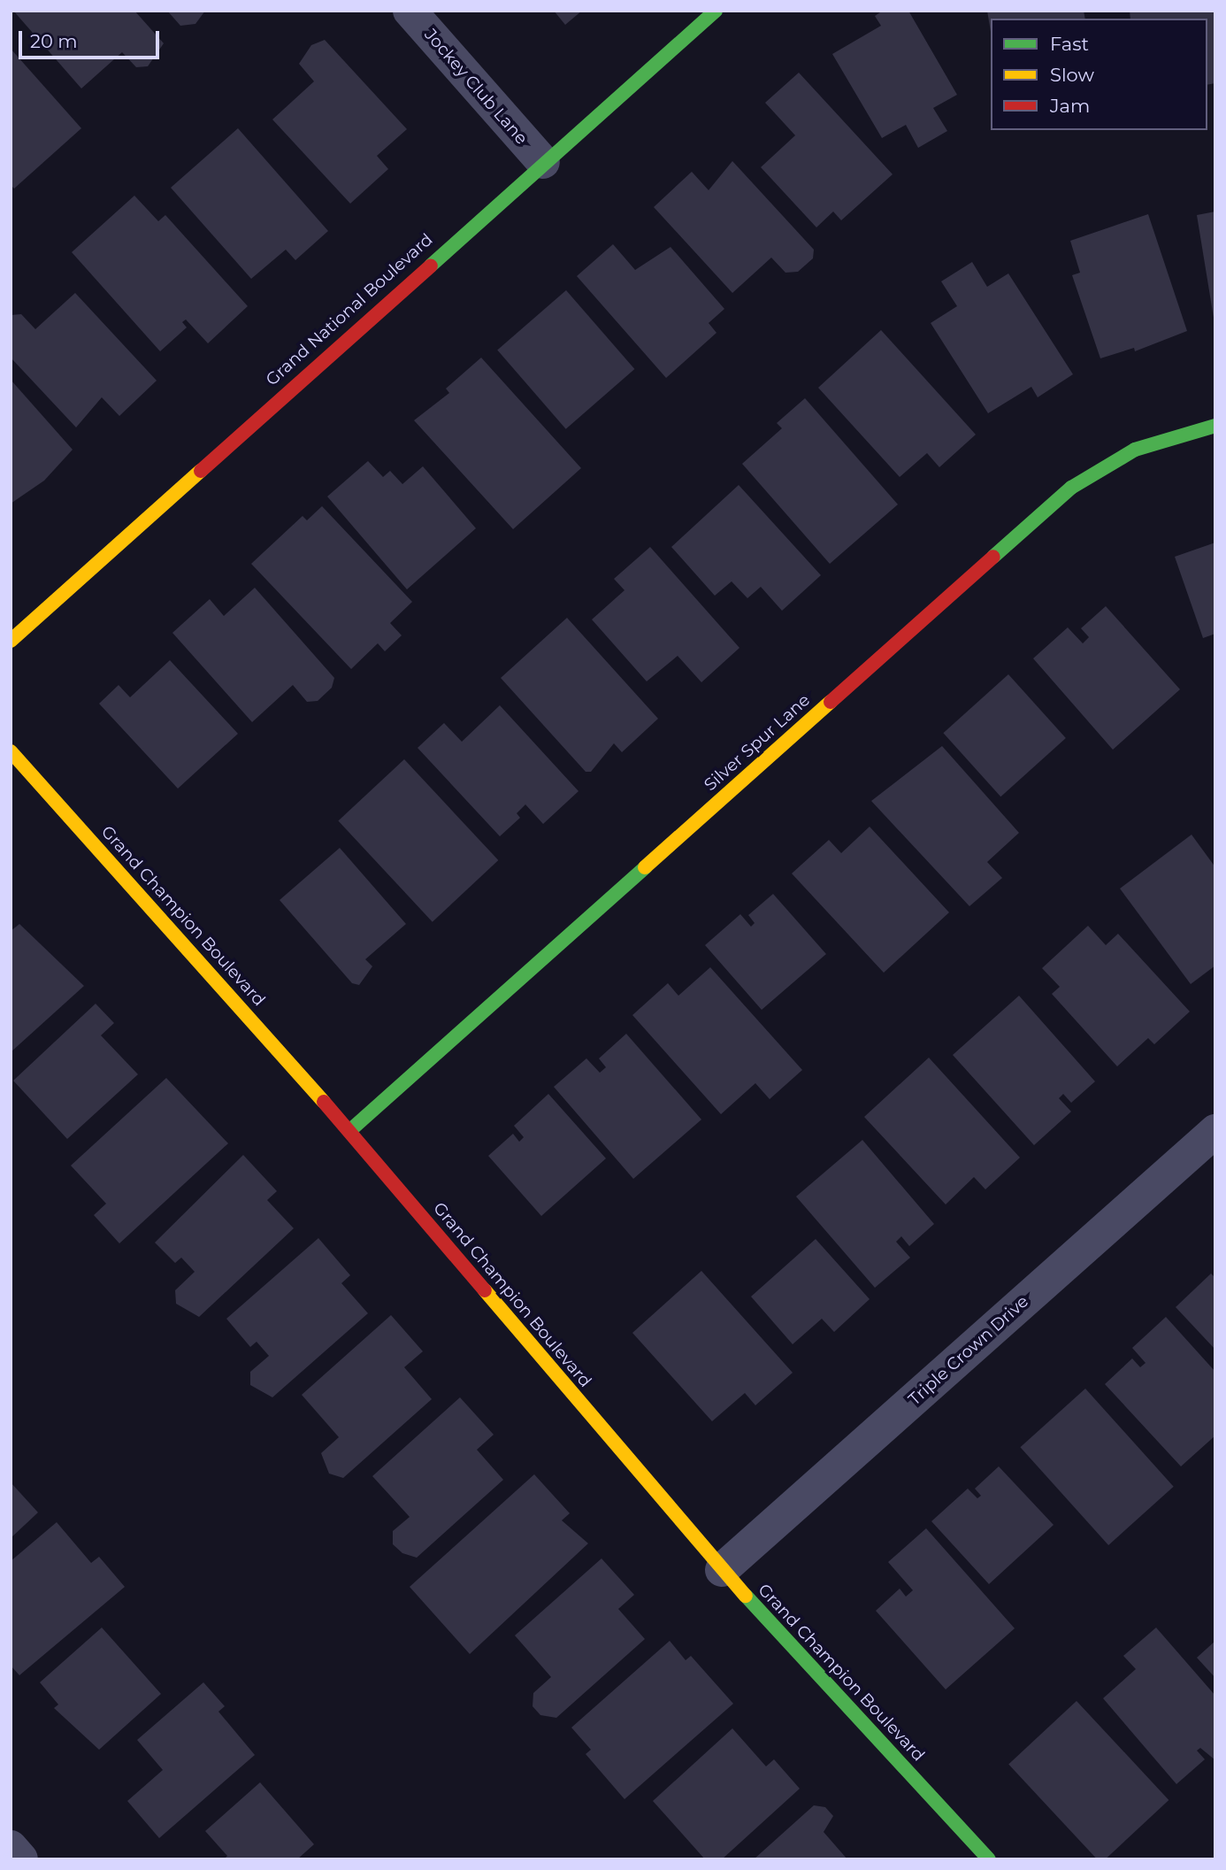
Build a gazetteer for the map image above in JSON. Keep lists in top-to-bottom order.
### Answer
{
  "streets": {
    "street": [
      "Jockey Club Lane",
      "Grand National Boulevard",
      "Silver Spur Lane",
      "Grand Champion Boulevard",
      "Triple Crown Drive"
    ]
  },
  "crossings": [
    ["Jockey Club Lane", "Grand National Boulevard"],
    ["Silver Spur Lane", "Grand Champion Boulevard"],
    ["Grand Champion Boulevard", "Triple Crown Drive"]
  ],
  "legend": ["Fast", "Slow", "Jam"],
  "scale_bar": "20 m"
}
